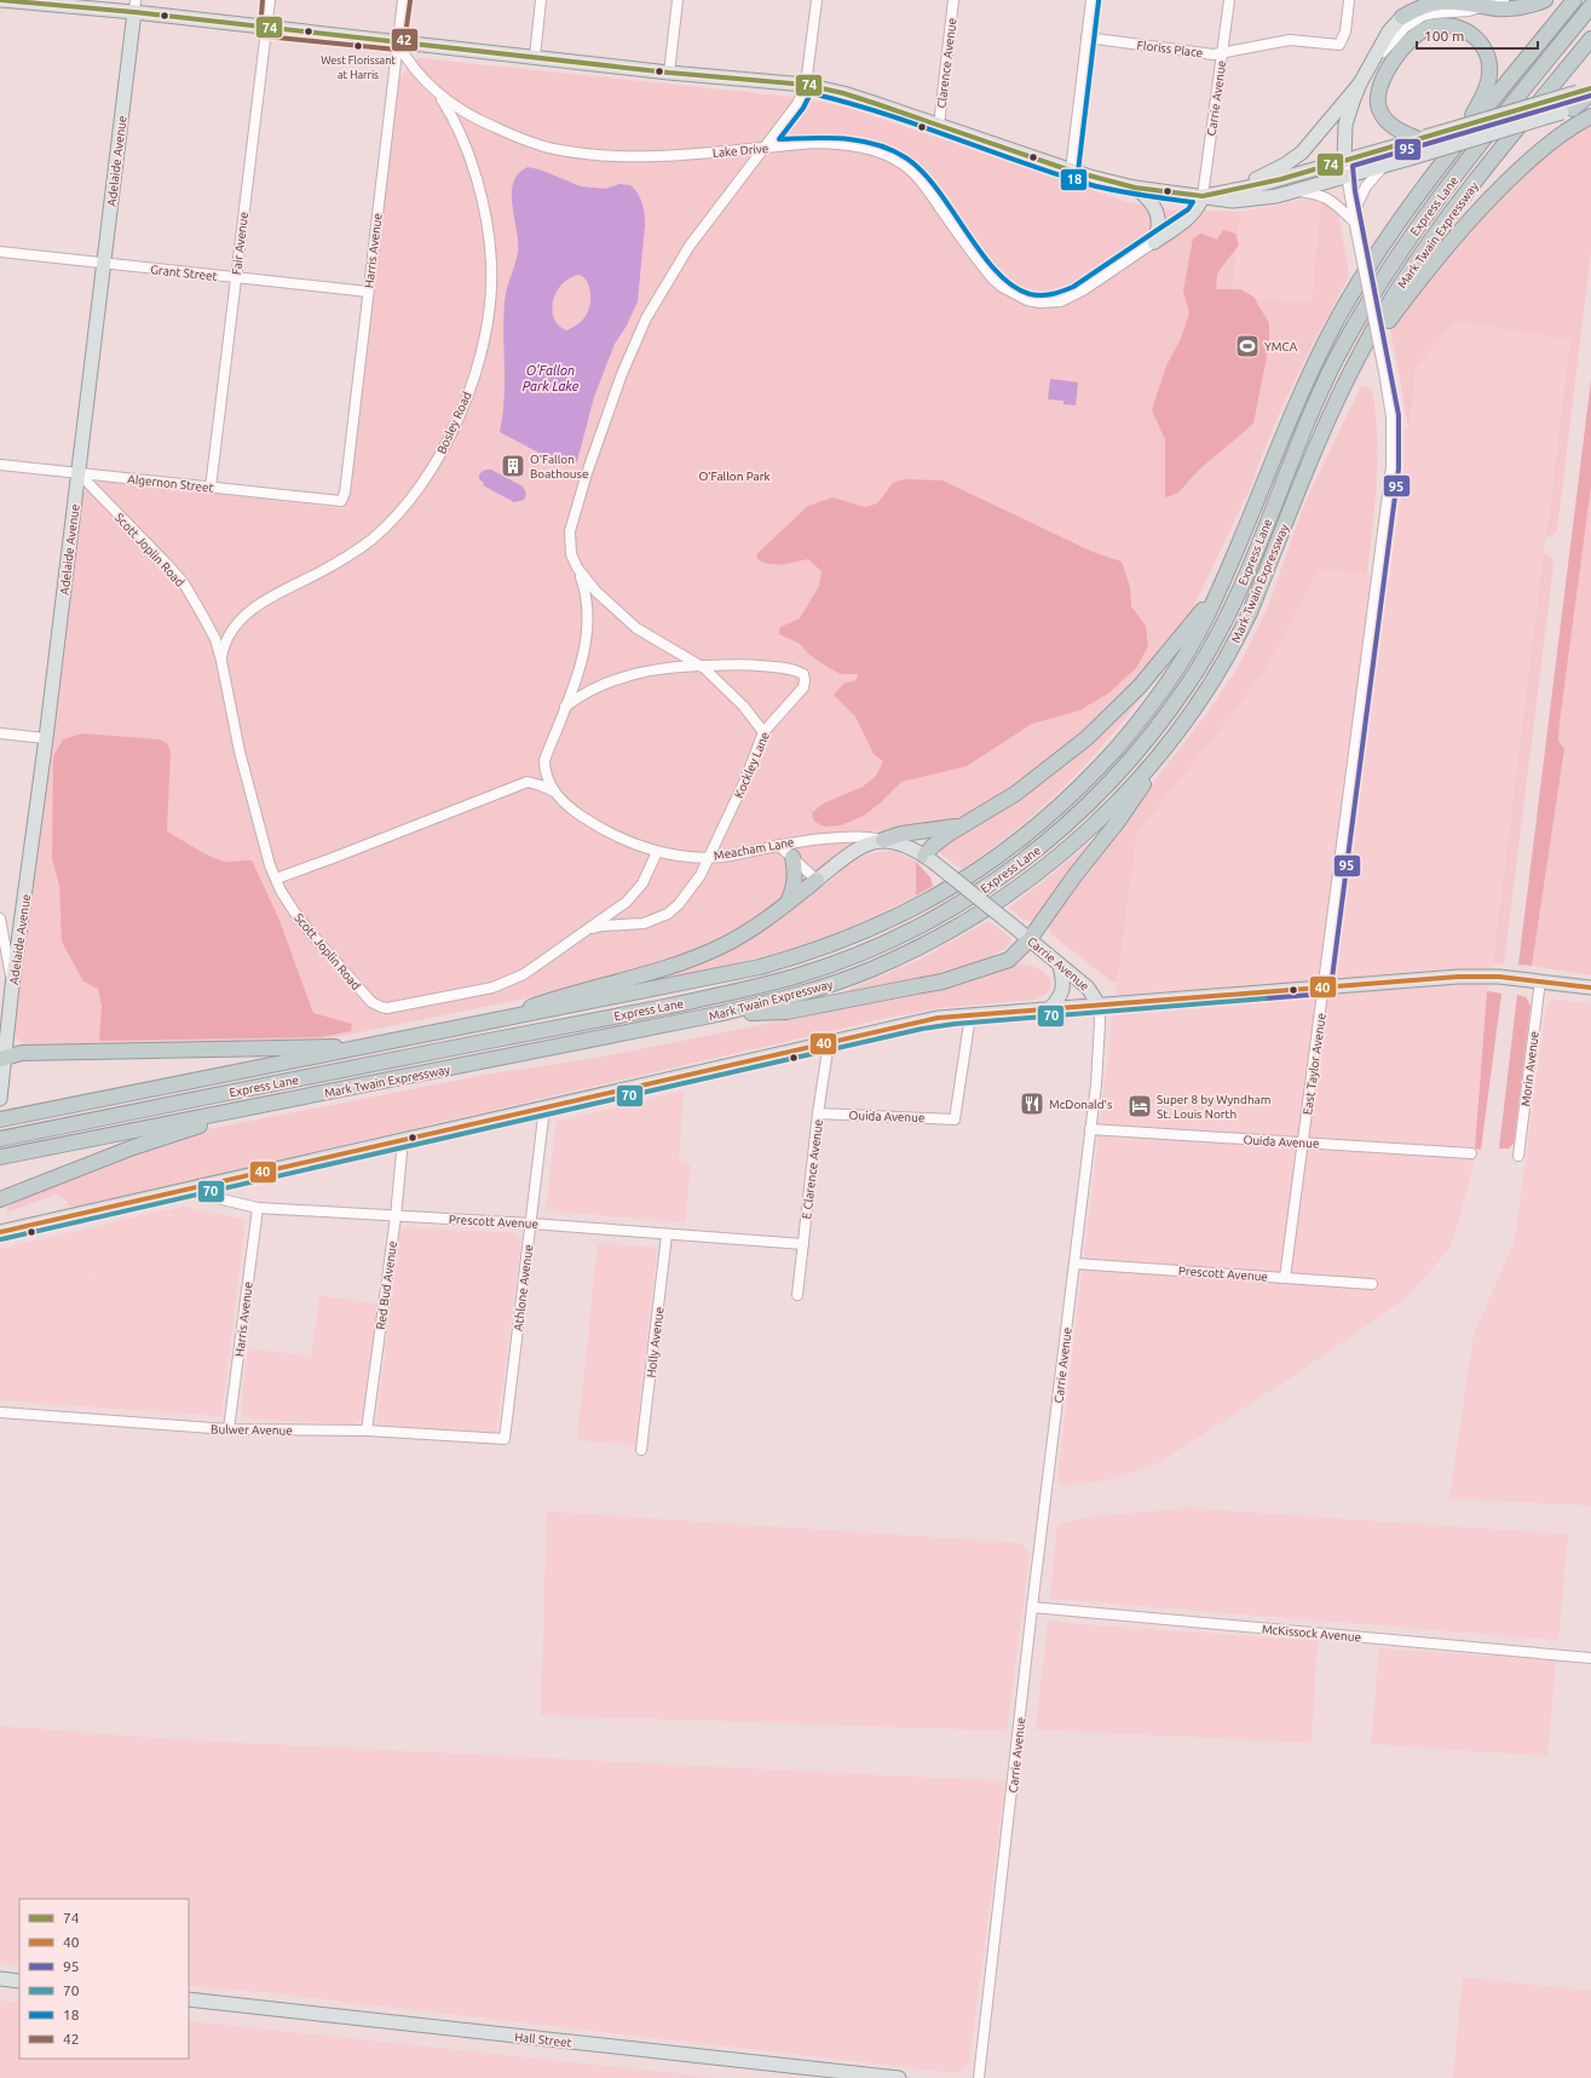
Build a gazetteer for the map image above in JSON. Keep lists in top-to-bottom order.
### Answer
{
  "streets": {
    "highway": ["Express Lane", "Mark Twain Expressway"],
    "main road": ["Carrie Avenue", "Adelaide Avenue", "Hall Street"],
    "street": [
      "Floriss Place",
      "Clarence Avenue",
      "Lake Drive",
      "Fair Avenue",
      "Harris Avenue",
      "Grant Street",
      "Bosley Road",
      "Algernon Street",
      "Scott Joplin Road",
      "Kockley Lane",
      "Meacham Lane",
      "East Taylor Avenue",
      "Morin Avenue",
      "Ouida Avenue",
      "E Clarence Avenue",
      "Prescott Avenue",
      "Red Bud Avenue",
      "Athlone Avenue",
      "Holly Avenue",
      "Bulwer Avenue",
      "McKissock Avenue"
    ]
  },
  "crossings": [
    ["Floriss Place", "Carrie Avenue"],
    ["Carrie Avenue", "Meacham Lane"],
    ["Carrie Avenue", "Ouida Avenue"],
    ["Carrie Avenue", "Prescott Avenue"],
    ["Carrie Avenue", "McKissock Avenue"],
    ["Lake Drive", "Harris Avenue"],
    ["Lake Drive", "Bosley Road"],
    ["Adelaide Avenue", "Grant Street"],
    ["Adelaide Avenue", "Algernon Street"],
    ["Adelaide Avenue", "Scott Joplin Road"],
    ["Fair Avenue", "Grant Street"],
    ["Fair Avenue", "Algernon Street"],
    ["Harris Avenue", "Grant Street"],
    ["Harris Avenue", "Algernon Street"],
    ["Harris Avenue", "Prescott Avenue"],
    ["Harris Avenue", "Bulwer Avenue"],
    ["Bosley Road", "Scott Joplin Road"],
    ["Algernon Street", "Scott Joplin Road"],
    ["Scott Joplin Road", "Kockley Lane"],
    ["Scott Joplin Road", "Meacham Lane"],
    ["Kockley Lane", "Meacham Lane"],
    ["East Taylor Avenue", "Ouida Avenue"],
    ["East Taylor Avenue", "Prescott Avenue"],
    ["Ouida Avenue", "E Clarence Avenue"],
    ["E Clarence Avenue", "Prescott Avenue"],
    ["Prescott Avenue", "Red Bud Avenue"],
    ["Prescott Avenue", "Athlone Avenue"],
    ["Prescott Avenue", "Holly Avenue"],
    ["Red Bud Avenue", "Bulwer Avenue"],
    ["Athlone Avenue", "Bulwer Avenue"]
  ],
  "water": ["O'Fallon Park Lake"],
  "parks": ["O'Fallon Park"],
  "places": {
    "other": ["West Florissant at Harris"],
    "sports": ["YMCA"],
    "building": ["O'Fallon Boathouse"],
    "restaurant": ["McDonald's"],
    "hotel": ["Super 8 by Wyndham St. Louis North"]
  },
  "lines": [
    "transit line 74",
    "transit line 42",
    "transit line 18",
    "transit line 95",
    "transit line 40",
    "transit line 70"
  ],
  "legend": [
    "74",
    "40",
    "95",
    "70",
    "18",
    "42"
  ],
  "scale_bar": "100 m"
}
